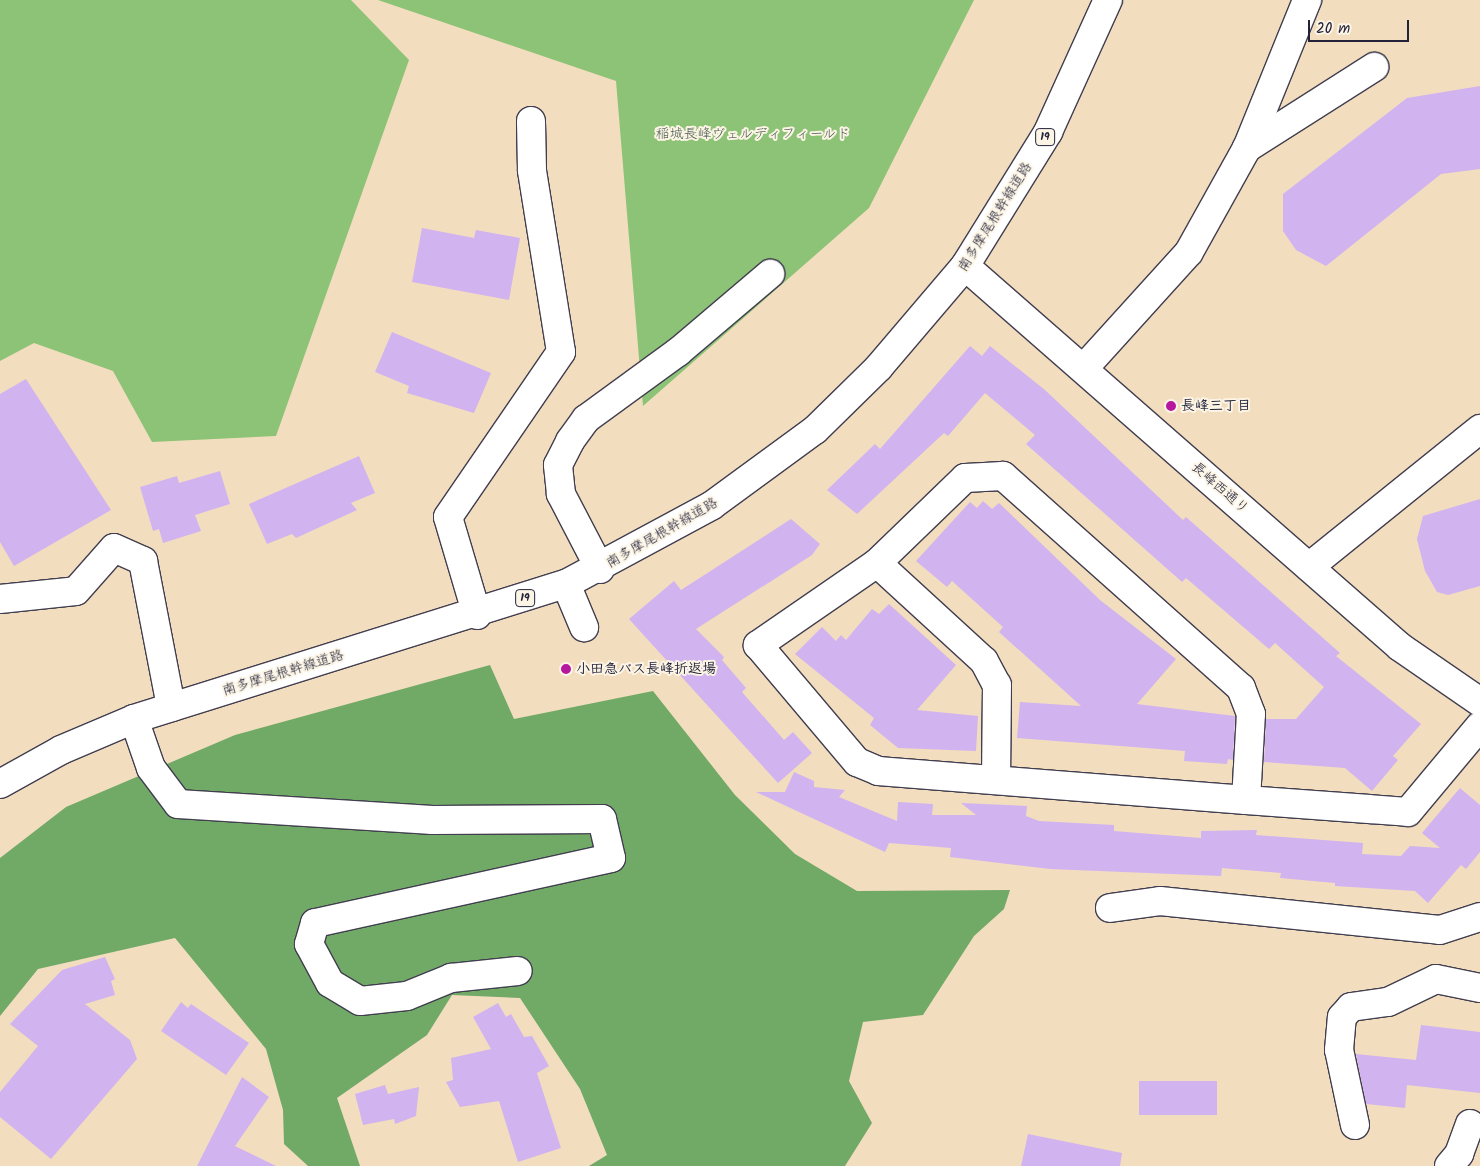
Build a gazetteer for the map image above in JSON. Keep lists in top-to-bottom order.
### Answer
{
  "streets": {
    "street": ["19", "南多摩尾根幹線道路", "長峰西通り"]
  },
  "crossings": [
    ["南多摩尾根幹線道路", "長峰西通り"]
  ],
  "parks": ["稲城長峰ヴェルディフィールド"],
  "places": ["長峰三丁目", "小田急バス長峰折返場"],
  "scale_bar": "20 m"
}
